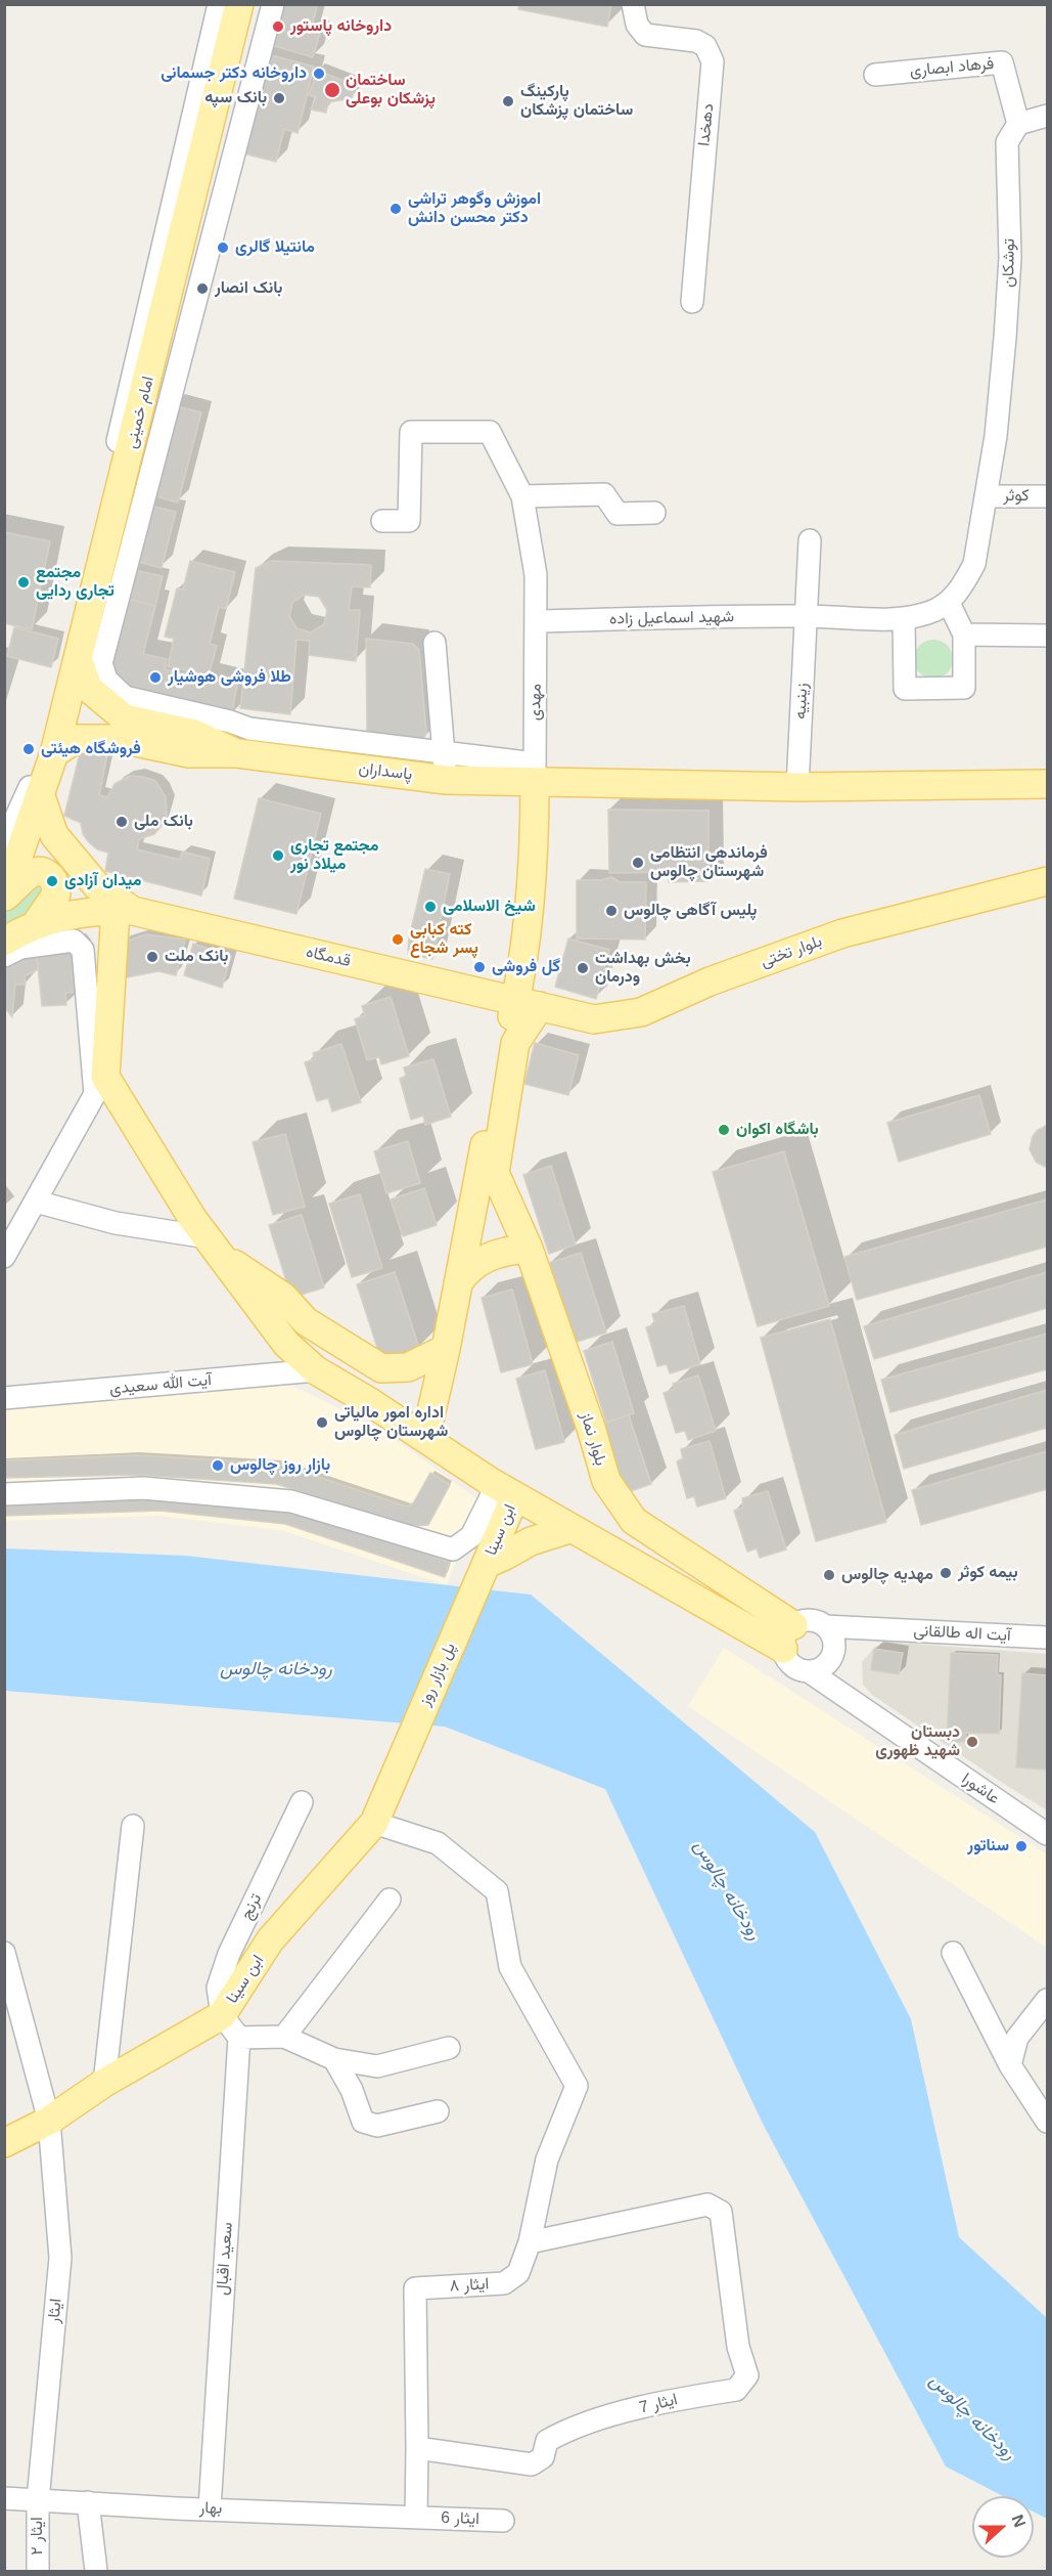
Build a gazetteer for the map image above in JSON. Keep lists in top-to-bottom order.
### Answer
{
  "streets": {
    "main road": [
      "امام خمینی",
      "پاسداران",
      "بلوار تختی",
      "قدمگاه",
      "بلوار نماز",
      "ابن سینا",
      "پل بازار روز"
    ],
    "street": [
      "فرهاد ابصاری",
      "دهخدا",
      "توشکان",
      "کوثر",
      "شهید اسماعیل زاده",
      "زینبیه",
      "مهدی",
      "آیت الله سعیدی",
      "آیت اله طالقانی",
      "عاشورا",
      "ترنج",
      "سعید اقبال",
      "ایثار ۸",
      "ایثار",
      "ایثار 7",
      "بهار",
      "ایثار 6",
      "ایثار ۲"
    ]
  },
  "crossings": [
    ["فرهاد ابصاری", "توشکان"],
    ["توشکان", "کوثر"],
    ["شهید اسماعیل زاده", "زینبیه"],
    ["شهید اسماعیل زاده", "مهدی"],
    ["مهدی", "پاسداران"],
    ["بلوار تختی", "قدمگاه"],
    ["بلوار تختی", "بلوار نماز"],
    ["قدمگاه", "بلوار نماز"],
    ["بلوار نماز", "آیت اله طالقانی"],
    ["بلوار نماز", "عاشورا"],
    ["ابن سینا", "پل بازار روز"],
    ["ابن سینا", "ترنج"],
    ["ابن سینا", "ایثار"],
    ["آیت اله طالقانی", "عاشورا"],
    ["سعید اقبال", "بهار"],
    ["ایثار ۸", "ایثار 7"],
    ["ایثار ۸", "بهار"],
    ["ایثار ۸", "ایثار 6"],
    ["ایثار", "بهار"],
    ["ایثار", "ایثار ۲"],
    ["بهار", "ایثار 6"],
    ["بهار", "ایثار ۲"]
  ],
  "water": ["رودخانه چالوس"],
  "places": [
    "داروخانه پاستور",
    "داروخانه دکتر جسمانی",
    "ساختمان پزشکان بوعلی",
    "بانک سپه",
    "پارکینگ ساختمان پزشکان",
    "اموزش وگوهر تراشی دکتر محسن دانش",
    "مانتیلا گالری",
    "بانک انصار",
    "مجتمع تجاری ردایی",
    "طلا فروشی هوشیار",
    "فروشگاه هیئتی",
    "بانک ملی",
    "مجتمع تجاری میلاد نور",
    "فرماندهی انتظامی شهرستان چالوس",
    "میدان آزادی",
    "شیخ الاسلامی",
    "پلیس آگاهی چالوس",
    "کته کبابی پسر شجاع",
    "بانک ملت",
    "گل فروشی",
    "بخش بهداشت ودرمان",
    "باشگاه اکوان",
    "اداره امور مالیاتی شهرستان چالوس",
    "بازار روز چالوس",
    "بیمه کوثر",
    "مهدیه چالوس",
    "دبستان شهید ظهوری",
    "سناتور"
  ],
  "north": "right"
}
